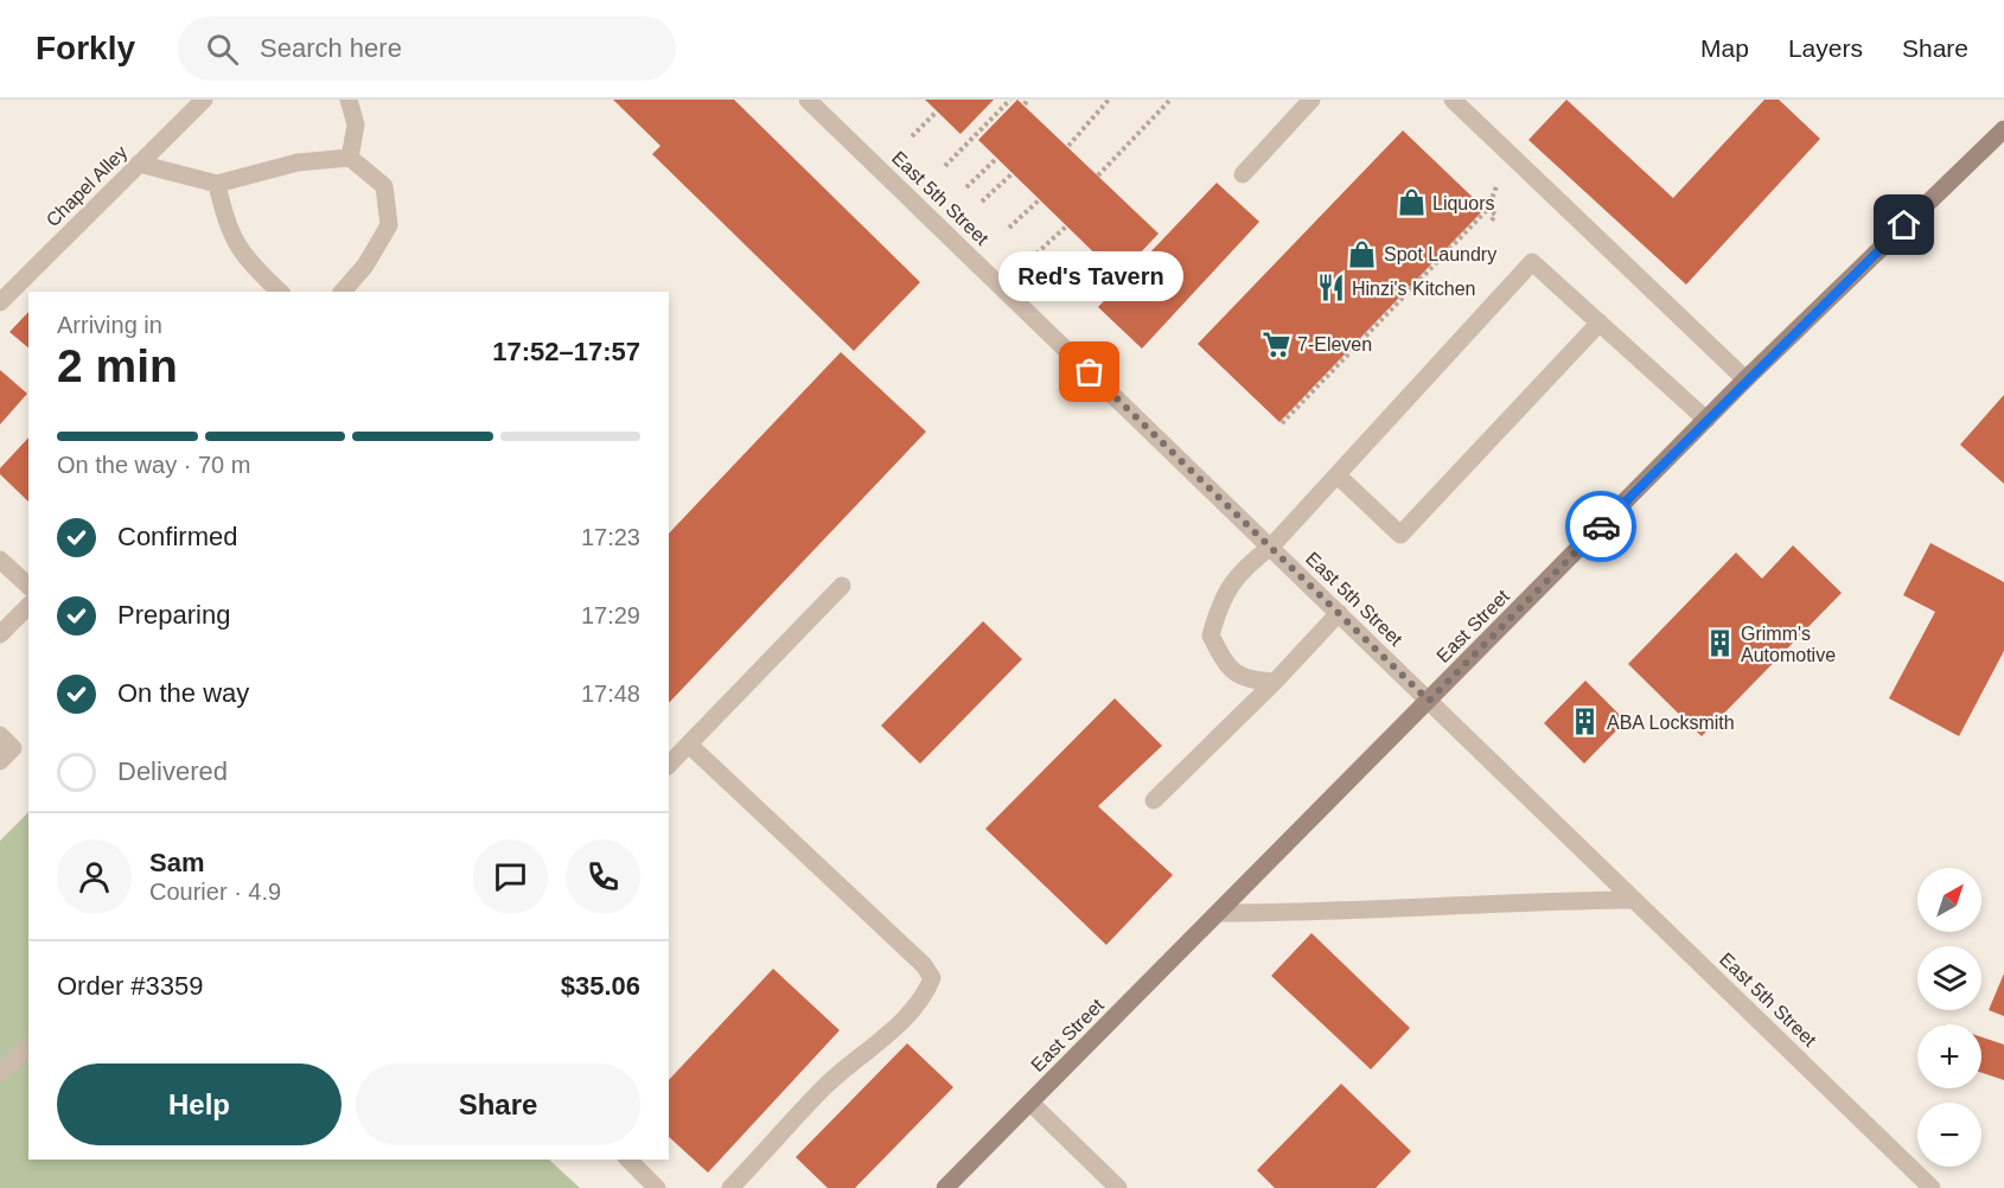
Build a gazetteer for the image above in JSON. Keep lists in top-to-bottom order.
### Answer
{
  "streets": {
    "main road": ["East Street"],
    "street": ["Chapel Alley", "East 5th Street"]
  },
  "crossings": [
    ["East 5th Street", "East Street"]
  ],
  "places": {
    "shop": ["Liquors", "Spot Laundry"],
    "restaurant": ["Hinzi's Kitchen"],
    "supermarket": ["7-Eleven"],
    "other": ["Red's Tavern"],
    "building": ["Grimm's Automotive", "ABA Locksmith"]
  },
  "north": "top right",
  "page": {
    "header": "Forkly",
    "search": "Search here",
    "nav": ["Map", "Layers", "Share"],
    "bubble": "Red's Tavern",
    "heading": ["2 min", "Arriving in", "17:52–17:57"],
    "panel": [
      "Sam",
      "Courier · 4.9",
      "Order #3359",
      "$35.06"
    ],
    "bar": "On the way · 70 m",
    "list": [
      ["Confirmed", "17:23"],
      ["Preparing", "17:29"],
      ["On the way", "17:48"],
      "Delivered"
    ],
    "map_buttons": ["+", "−"],
    "buttons": ["Help", "Share"]
  }
}
